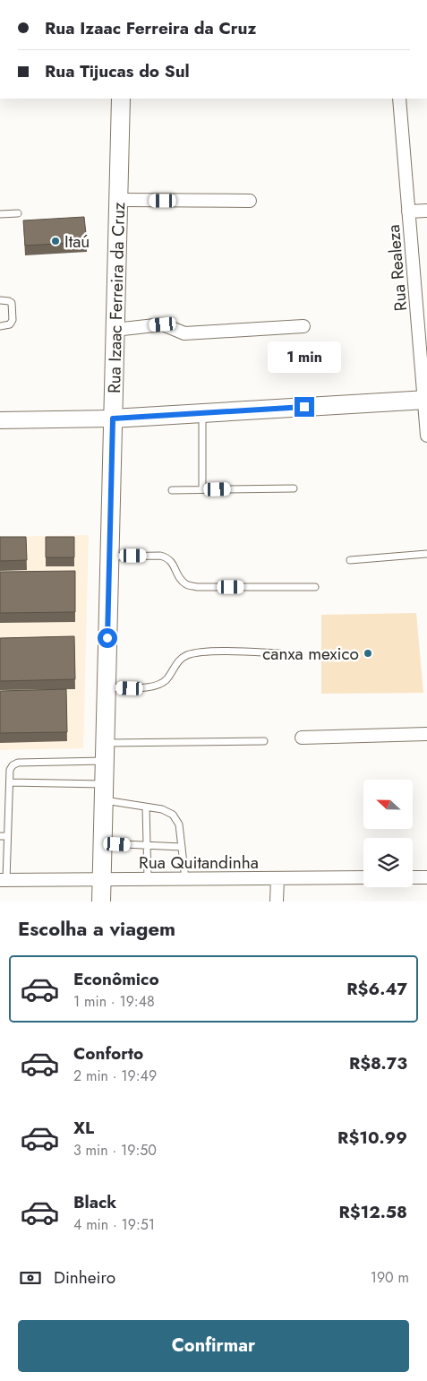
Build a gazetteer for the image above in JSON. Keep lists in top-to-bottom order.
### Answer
{
  "streets": {
    "main road": ["Rua Izaac Ferreira da Cruz"],
    "street": ["Rua Realeza", "Rua Quitandinha"]
  },
  "crossings": [
    ["Rua Izaac Ferreira da Cruz", "Rua Quitandinha"]
  ],
  "places": ["Itaú", "canxa mexico"],
  "north": "left",
  "page": {
    "banner": ["Rua Izaac Ferreira da Cruz", "Rua Tijucas do Sul"],
    "bubble": "1 min",
    "heading": "Escolha a viagem",
    "list": [
      {
        "name": "Econômico",
        "note": "1 min · 19:48",
        "value": "R$6.47"
      },
      {
        "name": "Conforto",
        "note": "2 min · 19:49",
        "value": "R$8.73"
      },
      {
        "name": "XL",
        "note": "3 min · 19:50",
        "value": "R$10.99"
      },
      {
        "name": "Black",
        "note": "4 min · 19:51",
        "value": "R$12.58"
      }
    ],
    "pay": ["Dinheiro", "190 m"],
    "buttons": "Confirmar"
  }
}
